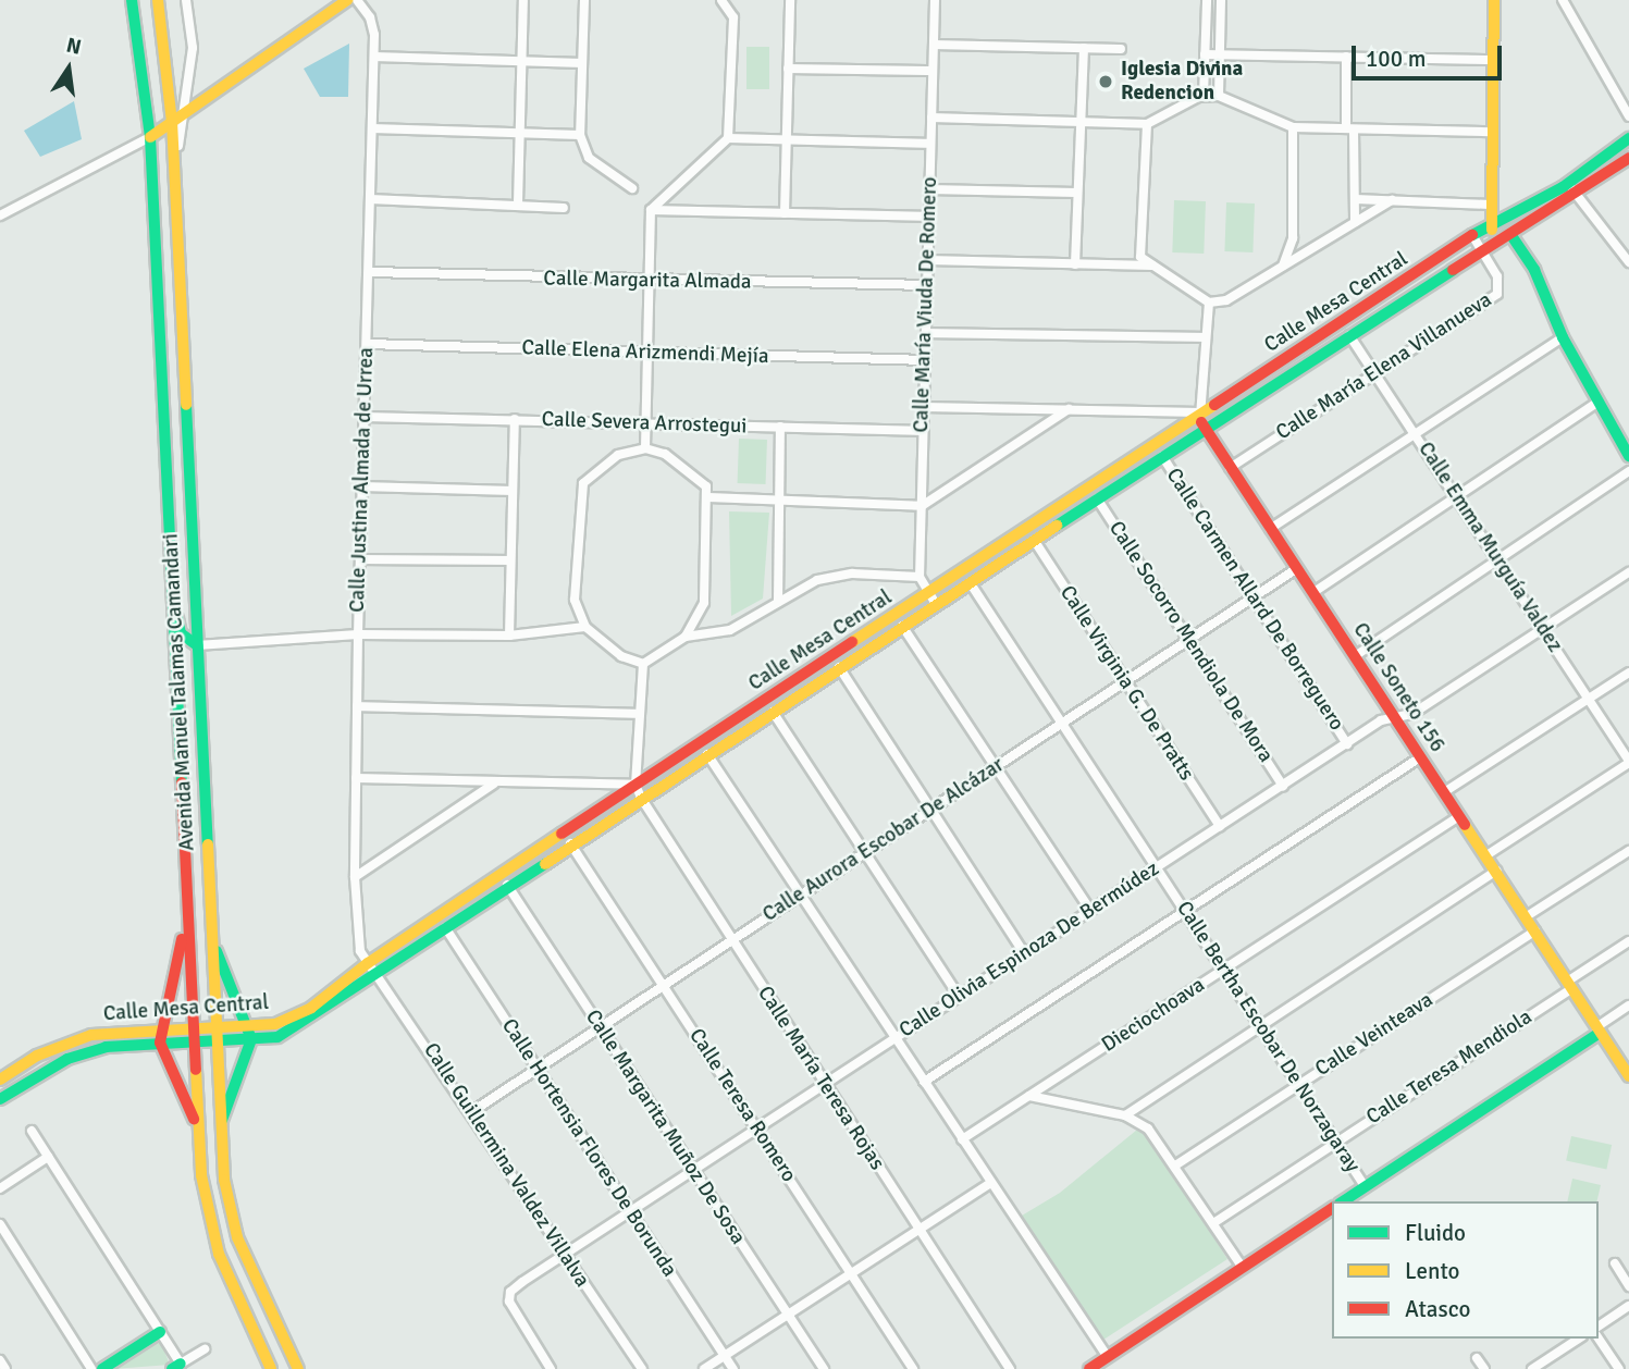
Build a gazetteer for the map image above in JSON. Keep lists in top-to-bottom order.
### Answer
{
  "streets": {
    "main road": ["Calle Mesa Central", "Calle Soneto 156", "Avenida Manuel Talamas Camandari"],
    "street": [
      "Calle Margarita Almada",
      "Calle María Viuda De Romero",
      "Calle Elena Arizmendi Mejía",
      "Calle María Elena Villanueva",
      "Calle Severa Arrostegui",
      "Calle Justina Almada de Urrea",
      "Calle Emma Murguía Valdez",
      "Calle Carmen Allard De Borreguero",
      "Calle Socorro Mendiola De Mora",
      "Calle Virginia G. De Pratts",
      "Calle Aurora Escobar De Alcázar",
      "Calle Olivia Espinoza De Bermúdez",
      "Dieciochoava",
      "Calle Veinteava",
      "Calle Bertha Escobar De Norzagaray",
      "Calle Teresa Mendiola",
      "Calle María Teresa Rojas",
      "Calle Teresa Romero",
      "Calle Margarita Muñoz De Sosa",
      "Calle Hortensia Flores De Borunda",
      "Calle Guillermina Valdez Villalva"
    ]
  },
  "crossings": [
    ["Calle Margarita Almada", "Calle María Viuda De Romero"],
    ["Calle Margarita Almada", "Calle Justina Almada de Urrea"],
    ["Calle Mesa Central", "Calle María Viuda De Romero"],
    ["Calle Mesa Central", "Calle María Elena Villanueva"],
    ["Calle Mesa Central", "Calle Justina Almada de Urrea"],
    ["Calle Mesa Central", "Calle Emma Murguía Valdez"],
    ["Calle Mesa Central", "Calle Carmen Allard De Borreguero"],
    ["Calle Mesa Central", "Calle Socorro Mendiola De Mora"],
    ["Calle Mesa Central", "Calle Virginia G. De Pratts"],
    ["Calle Mesa Central", "Calle Soneto 156"],
    ["Calle Mesa Central", "Avenida Manuel Talamas Camandari"],
    ["Calle Mesa Central", "Calle Bertha Escobar De Norzagaray"],
    ["Calle Mesa Central", "Calle María Teresa Rojas"],
    ["Calle Mesa Central", "Calle Teresa Romero"],
    ["Calle Mesa Central", "Calle Margarita Muñoz De Sosa"],
    ["Calle Mesa Central", "Calle Hortensia Flores De Borunda"],
    ["Calle Mesa Central", "Calle Guillermina Valdez Villalva"],
    ["Calle María Viuda De Romero", "Calle Elena Arizmendi Mejía"],
    ["Calle María Viuda De Romero", "Calle Severa Arrostegui"],
    ["Calle Elena Arizmendi Mejía", "Calle Justina Almada de Urrea"],
    ["Calle María Elena Villanueva", "Calle Emma Murguía Valdez"],
    ["Calle María Elena Villanueva", "Calle Soneto 156"],
    ["Calle Severa Arrostegui", "Calle Justina Almada de Urrea"],
    ["Calle Justina Almada de Urrea", "Calle Guillermina Valdez Villalva"],
    ["Calle Emma Murguía Valdez", "Calle Olivia Espinoza De Bermúdez"],
    ["Calle Carmen Allard De Borreguero", "Calle Aurora Escobar De Alcázar"],
    ["Calle Carmen Allard De Borreguero", "Calle Olivia Espinoza De Bermúdez"],
    ["Calle Socorro Mendiola De Mora", "Calle Aurora Escobar De Alcázar"],
    ["Calle Socorro Mendiola De Mora", "Calle Olivia Espinoza De Bermúdez"],
    ["Calle Virginia G. De Pratts", "Calle Aurora Escobar De Alcázar"],
    ["Calle Virginia G. De Pratts", "Calle Olivia Espinoza De Bermúdez"],
    ["Calle Soneto 156", "Calle Aurora Escobar De Alcázar"],
    ["Calle Soneto 156", "Calle Olivia Espinoza De Bermúdez"],
    ["Calle Soneto 156", "Dieciochoava"],
    ["Calle Soneto 156", "Calle Veinteava"],
    ["Calle Soneto 156", "Calle Teresa Mendiola"],
    ["Calle Aurora Escobar De Alcázar", "Calle Bertha Escobar De Norzagaray"],
    ["Calle Aurora Escobar De Alcázar", "Calle María Teresa Rojas"],
    ["Calle Aurora Escobar De Alcázar", "Calle Teresa Romero"],
    ["Calle Aurora Escobar De Alcázar", "Calle Margarita Muñoz De Sosa"],
    ["Calle Aurora Escobar De Alcázar", "Calle Hortensia Flores De Borunda"],
    ["Calle Aurora Escobar De Alcázar", "Calle Guillermina Valdez Villalva"],
    ["Calle Olivia Espinoza De Bermúdez", "Calle Bertha Escobar De Norzagaray"],
    ["Calle Olivia Espinoza De Bermúdez", "Calle María Teresa Rojas"],
    ["Calle Olivia Espinoza De Bermúdez", "Calle Teresa Romero"],
    ["Calle Olivia Espinoza De Bermúdez", "Calle Margarita Muñoz De Sosa"],
    ["Calle Olivia Espinoza De Bermúdez", "Calle Hortensia Flores De Borunda"],
    ["Calle Olivia Espinoza De Bermúdez", "Calle Guillermina Valdez Villalva"],
    ["Dieciochoava", "Calle Bertha Escobar De Norzagaray"],
    ["Calle Veinteava", "Calle Bertha Escobar De Norzagaray"],
    ["Calle Bertha Escobar De Norzagaray", "Calle Teresa Mendiola"]
  ],
  "places": ["Iglesia Divina Redencion"],
  "legend": ["Fluido", "Lento", "Atasco"],
  "scale_bar": "100 m",
  "north": "top"
}
